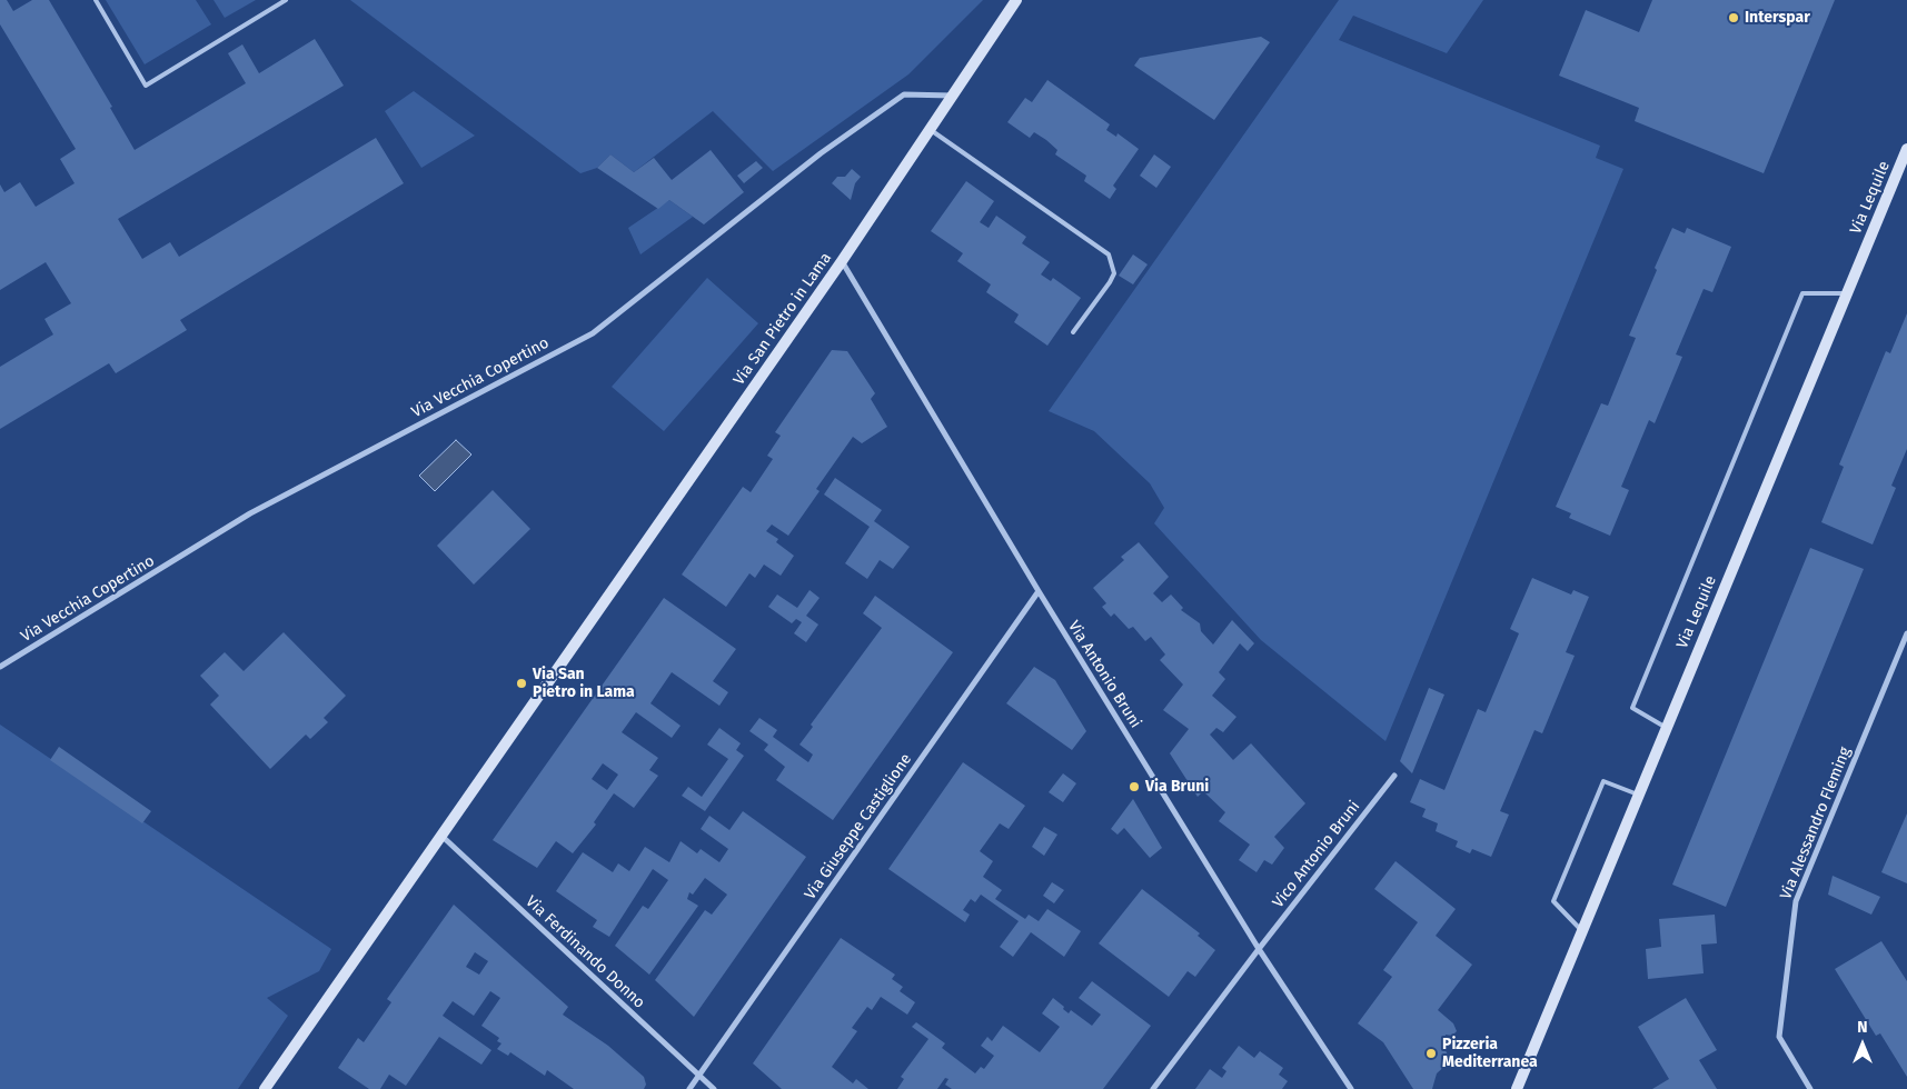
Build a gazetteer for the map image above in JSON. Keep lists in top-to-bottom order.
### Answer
{
  "streets": {
    "main road": ["Via Lequile", "Via San Pietro in Lama"],
    "street": [
      "Via Vecchia Copertino",
      "Via Antonio Bruni",
      "Via Alessandro Fleming",
      "Via Giuseppe Castiglione",
      "Vico Antonio Bruni",
      "Via Ferdinando Donno"
    ]
  },
  "crossings": [
    ["Via San Pietro in Lama", "Via Vecchia Copertino"],
    ["Via San Pietro in Lama", "Via Antonio Bruni"],
    ["Via San Pietro in Lama", "Via Ferdinando Donno"],
    ["Via Antonio Bruni", "Via Giuseppe Castiglione"],
    ["Via Antonio Bruni", "Vico Antonio Bruni"],
    ["Via Giuseppe Castiglione", "Via Ferdinando Donno"]
  ],
  "places": [
    "Interspar",
    "Via San Pietro in Lama",
    "Via Bruni",
    "Pizzeria Mediterranea"
  ],
  "north": "top"
}
